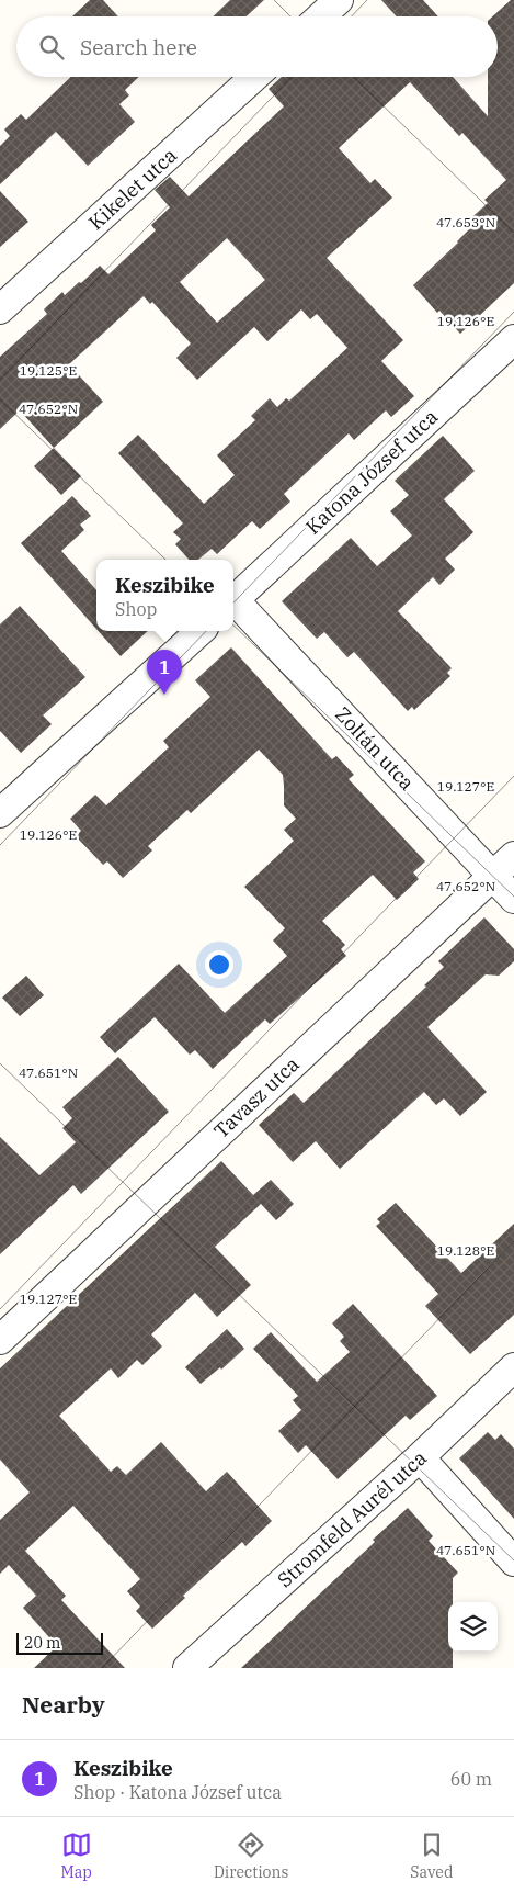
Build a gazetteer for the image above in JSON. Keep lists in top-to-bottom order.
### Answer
{
  "streets": {
    "street": [
      "Kikelet utca",
      "Katona József utca",
      "Zoltán utca",
      "Tavasz utca",
      "Stromfeld Aurél utca"
    ]
  },
  "crossings": [
    ["Zoltán utca", "Tavasz utca"]
  ],
  "scale_bar": "20 m",
  "page": {
    "search": "Search here",
    "popup": ["Keszibike", "Shop"],
    "pins": "1",
    "scale": "20 m",
    "heading": "Nearby",
    "list": [
      {
        "mark": "1",
        "name": "Keszibike",
        "note": "Shop · Katona József utca",
        "value": "60 m"
      }
    ],
    "nav": ["Map", "Directions", "Saved"]
  },
  "coordinates": [
    "47.653°N",
    "19.126°E",
    "19.125°E",
    "47.652°N",
    "19.127°E",
    "47.651°N",
    "19.128°E"
  ]
}
